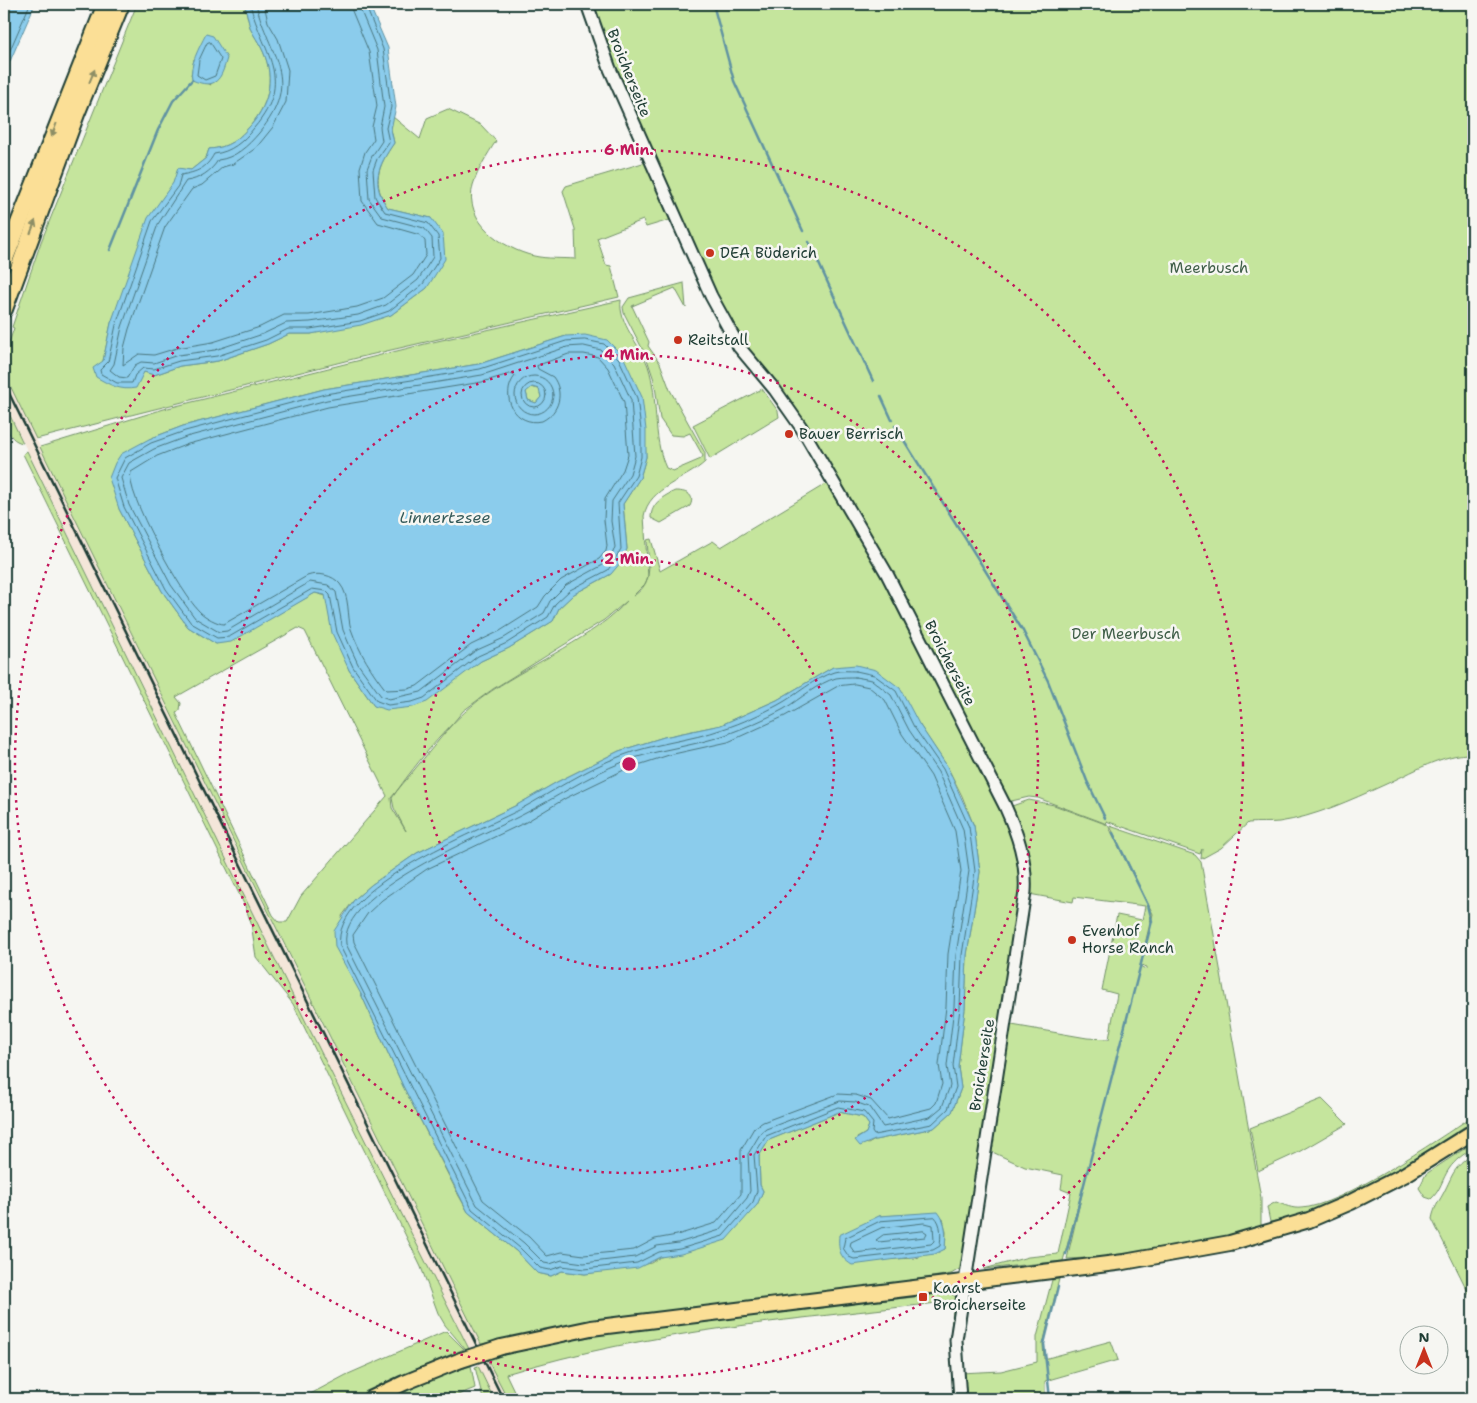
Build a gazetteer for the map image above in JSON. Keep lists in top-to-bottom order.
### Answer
{
  "streets": {
    "street": ["Broicherseite"]
  },
  "water": ["Linnertzsee"],
  "parks": ["Meerbusch", "Der Meerbusch"],
  "places": {
    "other": [
      "DEA Büderich",
      "Reitstall",
      "Bauer Berrisch",
      "Evenhof Horse Ranch"
    ],
    "transit": ["Kaarst Broicherseite"]
  },
  "north": "top",
  "rings": ["6 Min.", "4 Min.", "2 Min."]
}
